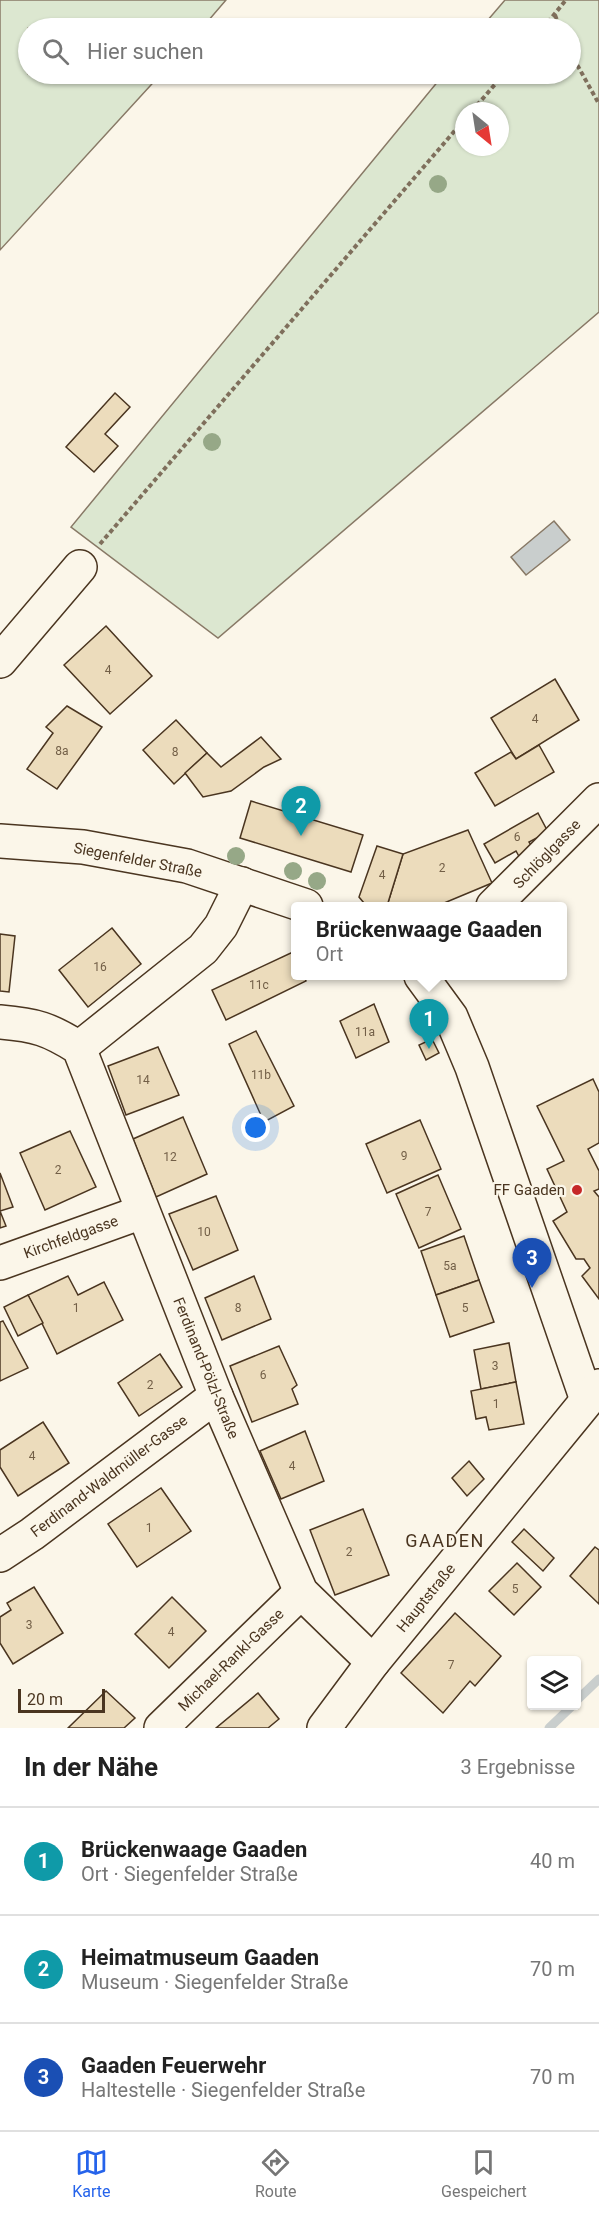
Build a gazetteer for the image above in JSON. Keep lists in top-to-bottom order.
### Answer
{
  "streets": {
    "street": [
      "Schlöglgasse",
      "Siegenfelder Straße",
      "Kirchfeldgasse",
      "Ferdinand-Pölzl-Straße",
      "Ferdinand-Waldmüller-Gasse",
      "Hauptstraße",
      "Michael-Rankl-Gasse"
    ]
  },
  "crossings": [
    ["Kirchfeldgasse", "Ferdinand-Pölzl-Straße"],
    ["Ferdinand-Pölzl-Straße", "Ferdinand-Waldmüller-Gasse"],
    ["Ferdinand-Pölzl-Straße", "Hauptstraße"],
    ["Ferdinand-Pölzl-Straße", "Michael-Rankl-Gasse"]
  ],
  "districts": ["GAADEN"],
  "places": ["FF Gaaden"],
  "house_numbers": [
    "4",
    "4",
    "8a",
    "8",
    "6",
    "2",
    "4",
    "16",
    "11c",
    "11a",
    "11b",
    "14",
    "9",
    "12",
    "2",
    "7",
    "10",
    "5a",
    "1",
    "8",
    "5",
    "3",
    "6",
    "2",
    "1",
    "4",
    "4",
    "1",
    "2",
    "5",
    "3",
    "4",
    "7"
  ],
  "scale_bar": "20 m",
  "north": "bottom right",
  "page": {
    "search": "Hier suchen",
    "pins": ["2", "1", "3"],
    "popup": ["Brückenwaage Gaaden", "Ort"],
    "scale": "20 m",
    "heading": ["In der Nähe", "3 Ergebnisse"],
    "list": [
      {
        "mark": "1",
        "name": "Brückenwaage Gaaden",
        "note": "Ort · Siegenfelder Straße",
        "value": "40 m"
      },
      {
        "mark": "2",
        "name": "Heimatmuseum Gaaden",
        "note": "Museum · Siegenfelder Straße",
        "value": "70 m"
      },
      {
        "mark": "3",
        "name": "Gaaden Feuerwehr",
        "note": "Haltestelle · Siegenfelder Straße",
        "value": "70 m"
      }
    ],
    "nav": ["Karte", "Route", "Gespeichert"]
  }
}
